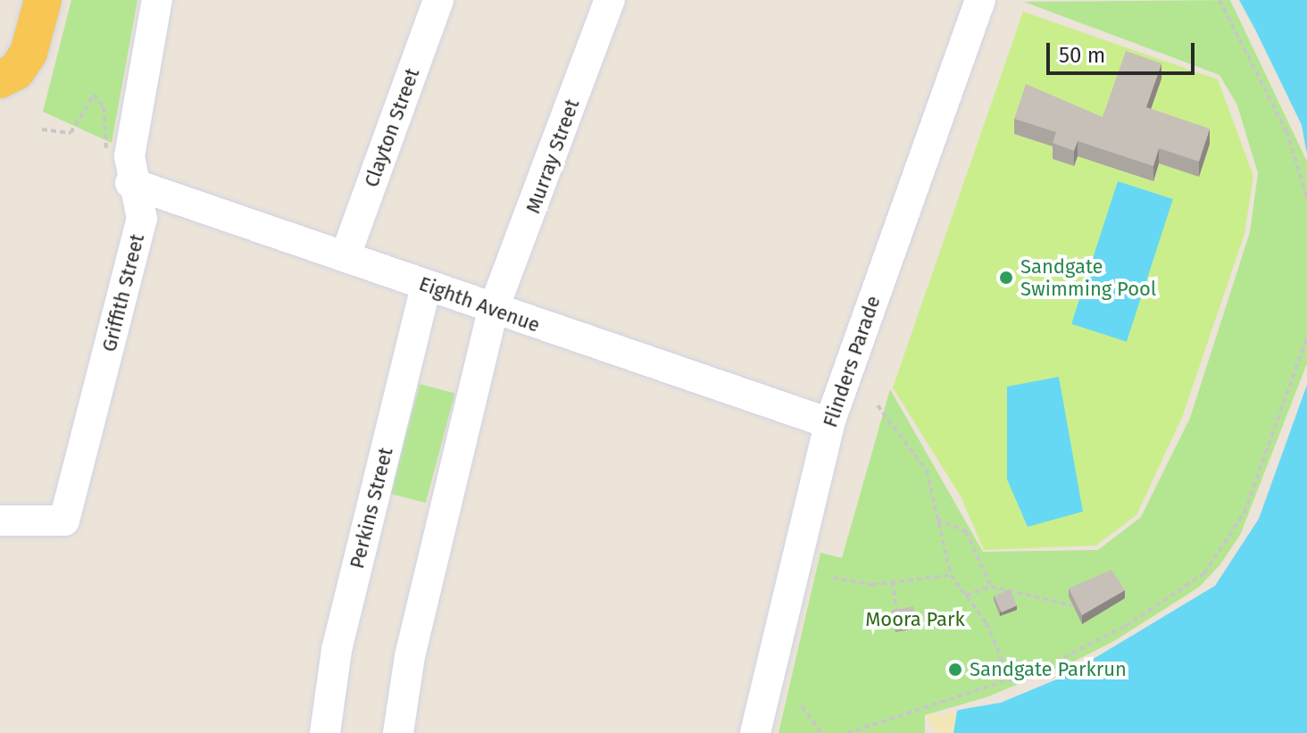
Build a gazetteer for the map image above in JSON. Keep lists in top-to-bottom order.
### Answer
{
  "streets": {
    "street": [
      "Clayton Street",
      "Murray Street",
      "Griffith Street",
      "Eighth Avenue",
      "Flinders Parade",
      "Perkins Street"
    ]
  },
  "crossings": [
    ["Clayton Street", "Eighth Avenue"],
    ["Murray Street", "Eighth Avenue"],
    ["Griffith Street", "Eighth Avenue"],
    ["Eighth Avenue", "Flinders Parade"],
    ["Eighth Avenue", "Perkins Street"]
  ],
  "parks": ["Moora Park"],
  "places": ["Sandgate Swimming Pool", "Sandgate Parkrun"],
  "scale_bar": "50 m"
}
